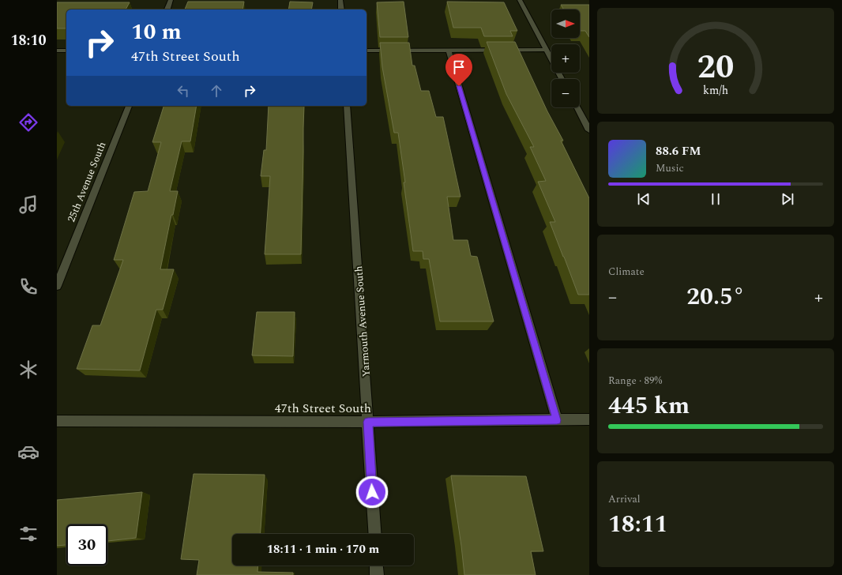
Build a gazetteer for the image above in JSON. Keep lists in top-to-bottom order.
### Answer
{
  "streets": {
    "street": ["25th Avenue South", "Yarmouth Avenue South", "47th Street South"]
  },
  "crossings": [
    ["Yarmouth Avenue South", "47th Street South"]
  ],
  "north": "right",
  "page": {
    "tabs": "18:10",
    "map_buttons": ["+", "−"],
    "turn": ["10 m", "47th Street South"],
    "song": ["88.6 FM", "Music"],
    "tile": [
      "Climate",
      ["Range · 89%", "445 km"],
      ["Arrival", "18:11"]
    ],
    "heat": ["−", "20.5°", "+"],
    "limit": "30",
    "trip": "18:11 · 1 min · 170 m",
    "gauge": ["20", "km/h"]
  }
}
